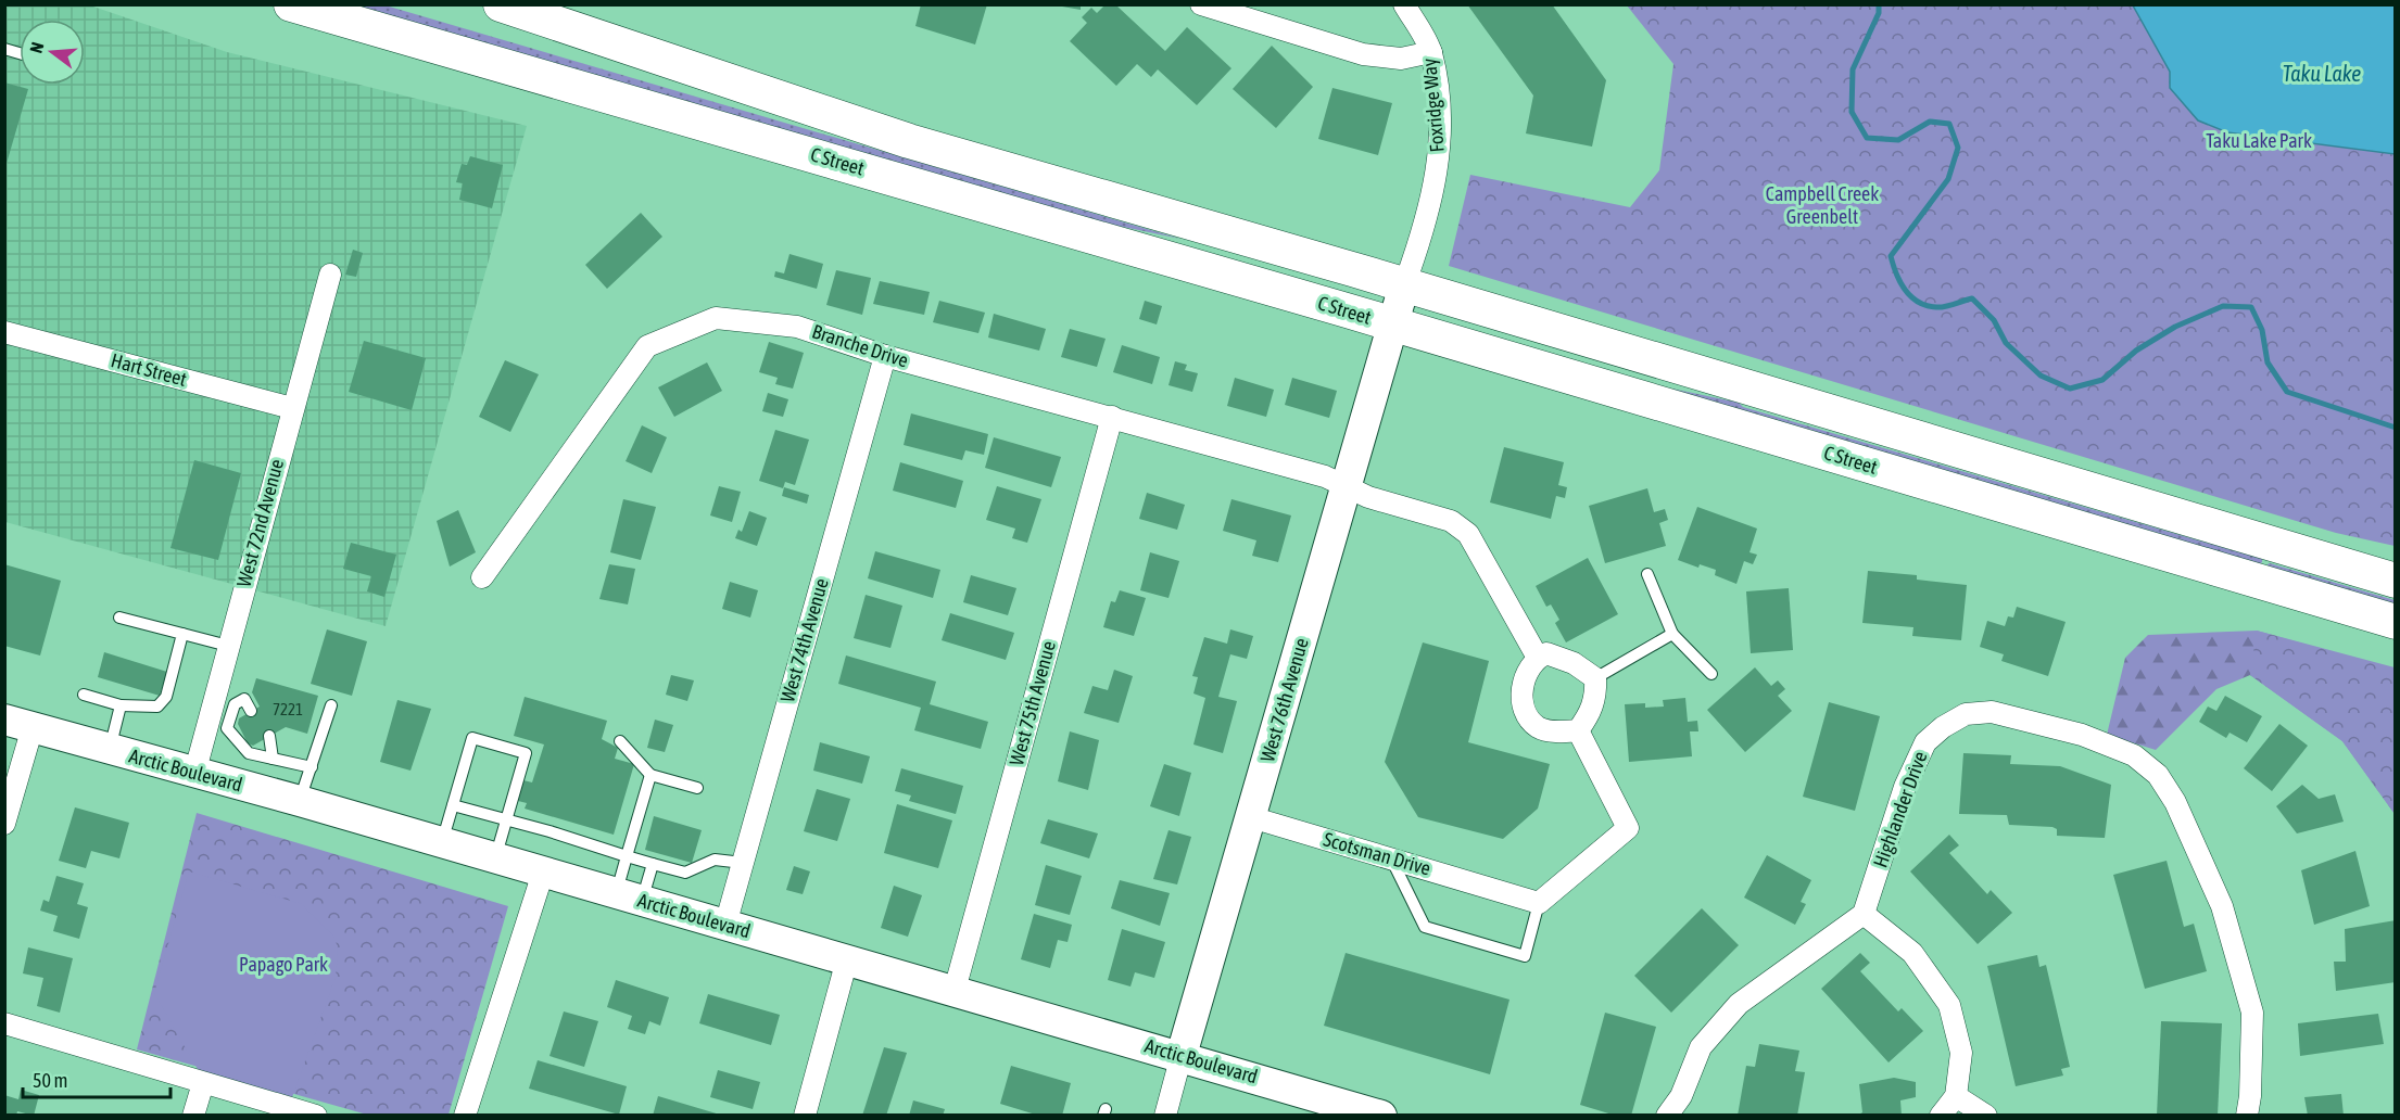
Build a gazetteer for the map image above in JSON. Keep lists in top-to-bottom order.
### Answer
{
  "streets": {
    "main road": ["C Street", "West 76th Avenue", "Arctic Boulevard"],
    "street": [
      "Foxridge Way",
      "Branche Drive",
      "Hart Street",
      "West 72nd Avenue",
      "West 74th Avenue",
      "West 75th Avenue",
      "Highlander Drive",
      "Scotsman Drive"
    ]
  },
  "crossings": [
    ["Foxridge Way", "C Street"],
    ["Foxridge Way", "West 76th Avenue"],
    ["C Street", "West 76th Avenue"],
    ["Branche Drive", "West 74th Avenue"],
    ["Branche Drive", "West 76th Avenue"],
    ["Branche Drive", "West 75th Avenue"],
    ["Hart Street", "West 72nd Avenue"],
    ["West 72nd Avenue", "Arctic Boulevard"],
    ["West 74th Avenue", "Arctic Boulevard"],
    ["West 76th Avenue", "Arctic Boulevard"],
    ["West 76th Avenue", "Scotsman Drive"],
    ["West 75th Avenue", "Arctic Boulevard"]
  ],
  "water": ["Taku Lake"],
  "parks": ["Taku Lake Park", "Campbell Creek Greenbelt", "Papago Park"],
  "house_numbers": ["7221"],
  "scale_bar": "50 m",
  "north": "left"
}
